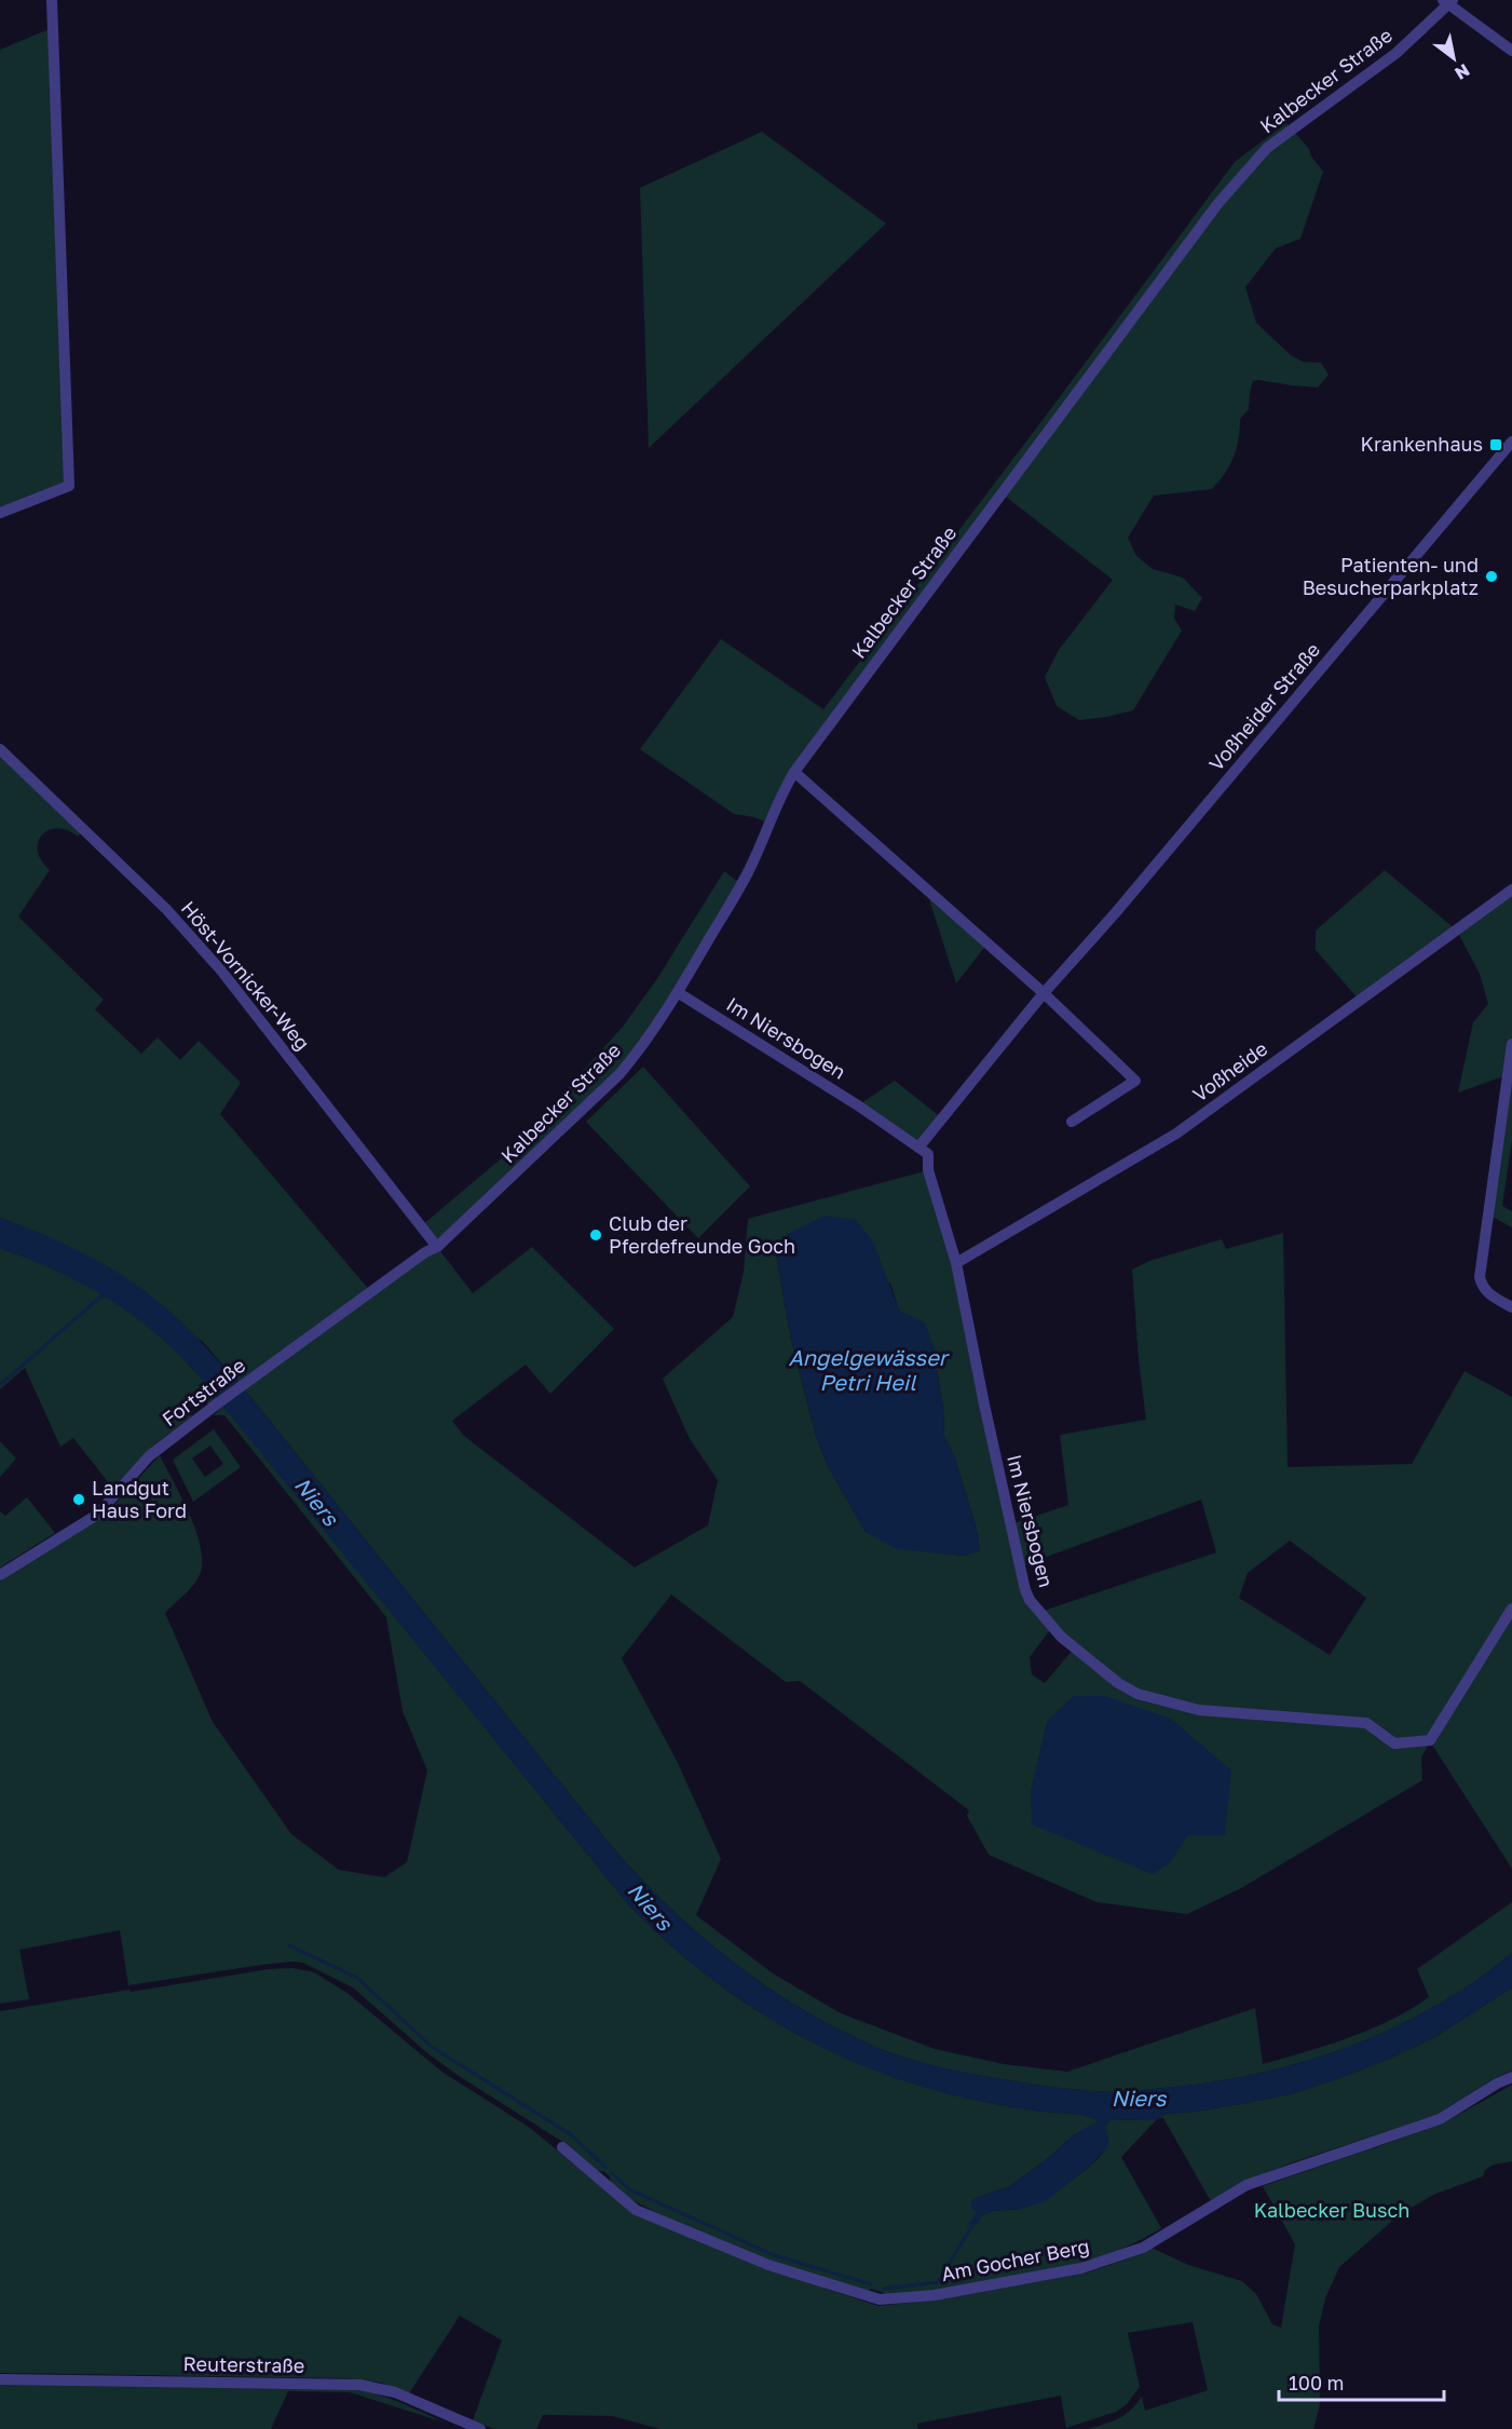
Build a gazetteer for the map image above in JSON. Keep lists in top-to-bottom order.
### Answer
{
  "streets": {
    "street": [
      "Kalbecker Straße",
      "Voßheider Straße",
      "Höst-Vornicker-Weg",
      "Im Niersbogen",
      "Voßheide",
      "Fortstraße",
      "Am Gocher Berg",
      "Reuterstraße"
    ]
  },
  "crossings": [
    ["Kalbecker Straße", "Höst-Vornicker-Weg"],
    ["Kalbecker Straße", "Im Niersbogen"],
    ["Kalbecker Straße", "Fortstraße"],
    ["Voßheider Straße", "Im Niersbogen"],
    ["Höst-Vornicker-Weg", "Fortstraße"],
    ["Im Niersbogen", "Voßheide"]
  ],
  "water": ["Angelgewässer Petri Heil", "Niers"],
  "parks": ["Kalbecker Busch"],
  "places": {
    "transit": ["Krankenhaus"],
    "other": ["Patienten- und Besucherparkplatz", "Club der Pferdefreunde Goch", "Landgut Haus Ford"]
  },
  "scale_bar": "100 m",
  "north": "bottom right"
}
